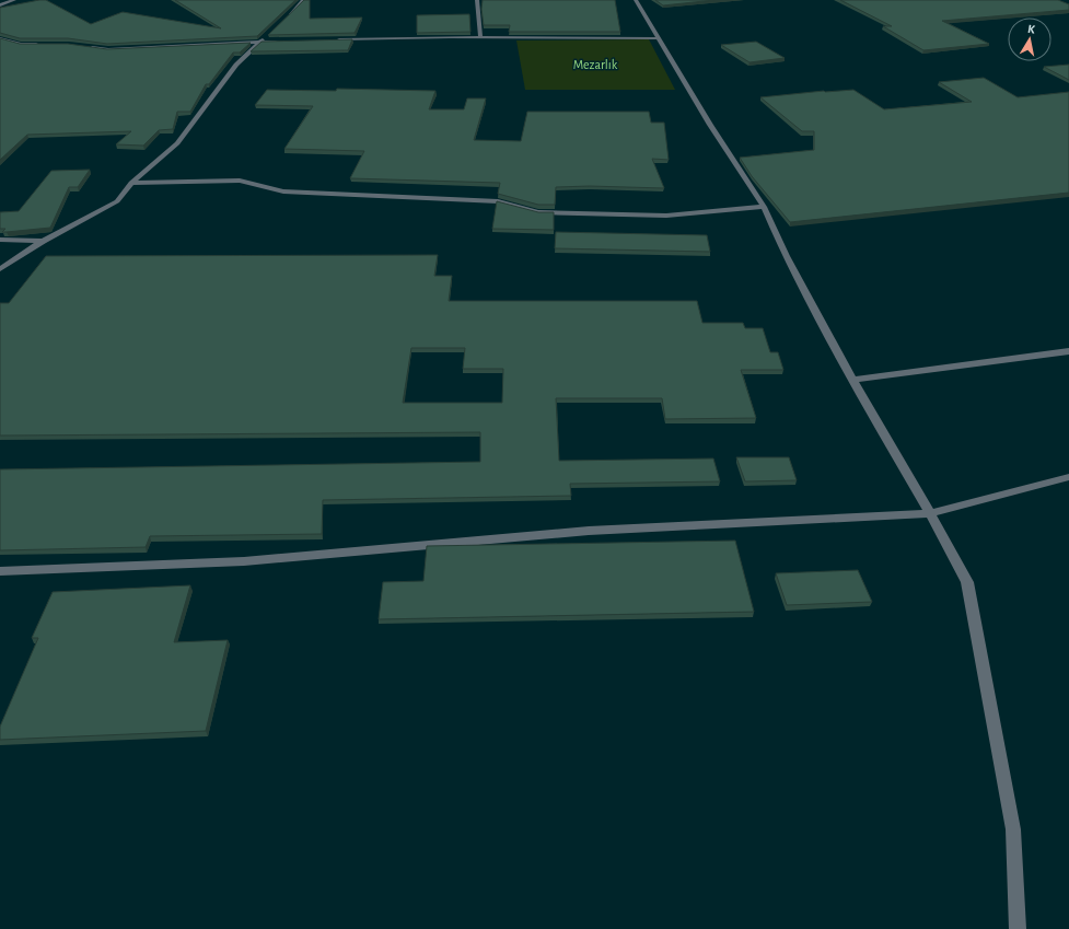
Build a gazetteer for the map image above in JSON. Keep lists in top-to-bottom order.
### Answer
{
  "parks": ["Mezarlık"],
  "north": "top"
}
